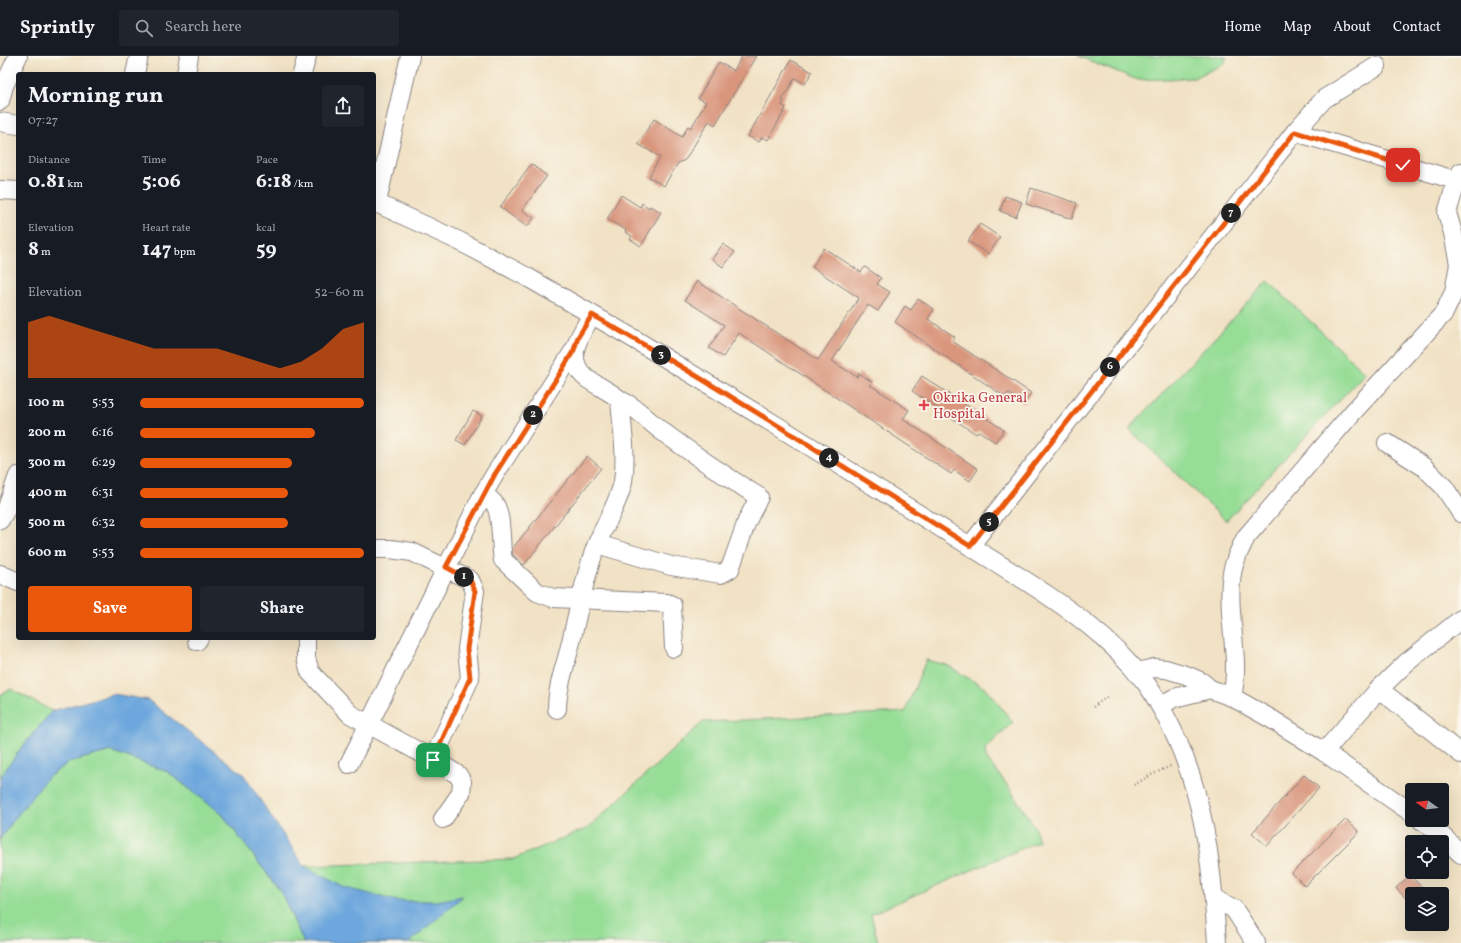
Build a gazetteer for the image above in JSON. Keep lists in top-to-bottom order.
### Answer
{
  "places": {
    "health": ["Okrika General Hospital"]
  },
  "north": "left",
  "page": {
    "header": "Sprintly",
    "search": "Search here",
    "nav": [
      "Home",
      "Map",
      "About",
      "Contact"
    ],
    "heading": ["Morning run", "07:27"],
    "stats": [
      ["Distance", "0.81 km"],
      ["Time", "5:06"],
      ["Pace", "6:18 /km"],
      ["Elevation", "8 m"],
      ["Heart rate", "147 bpm"],
      ["kcal", "59"]
    ],
    "pins": [
      "7",
      "3",
      "6",
      "2",
      "4",
      "5",
      "1"
    ],
    "chart": ["Elevation", "52–60 m"],
    "list": [
      {
        "name": "100 m",
        "note": "5:53"
      },
      {
        "name": "200 m",
        "note": "6:16"
      },
      {
        "name": "300 m",
        "note": "6:29"
      },
      {
        "name": "400 m",
        "note": "6:31"
      },
      {
        "name": "500 m",
        "note": "6:32"
      },
      {
        "name": "600 m",
        "note": "5:53"
      }
    ],
    "buttons": ["Save", "Share"]
  }
}
